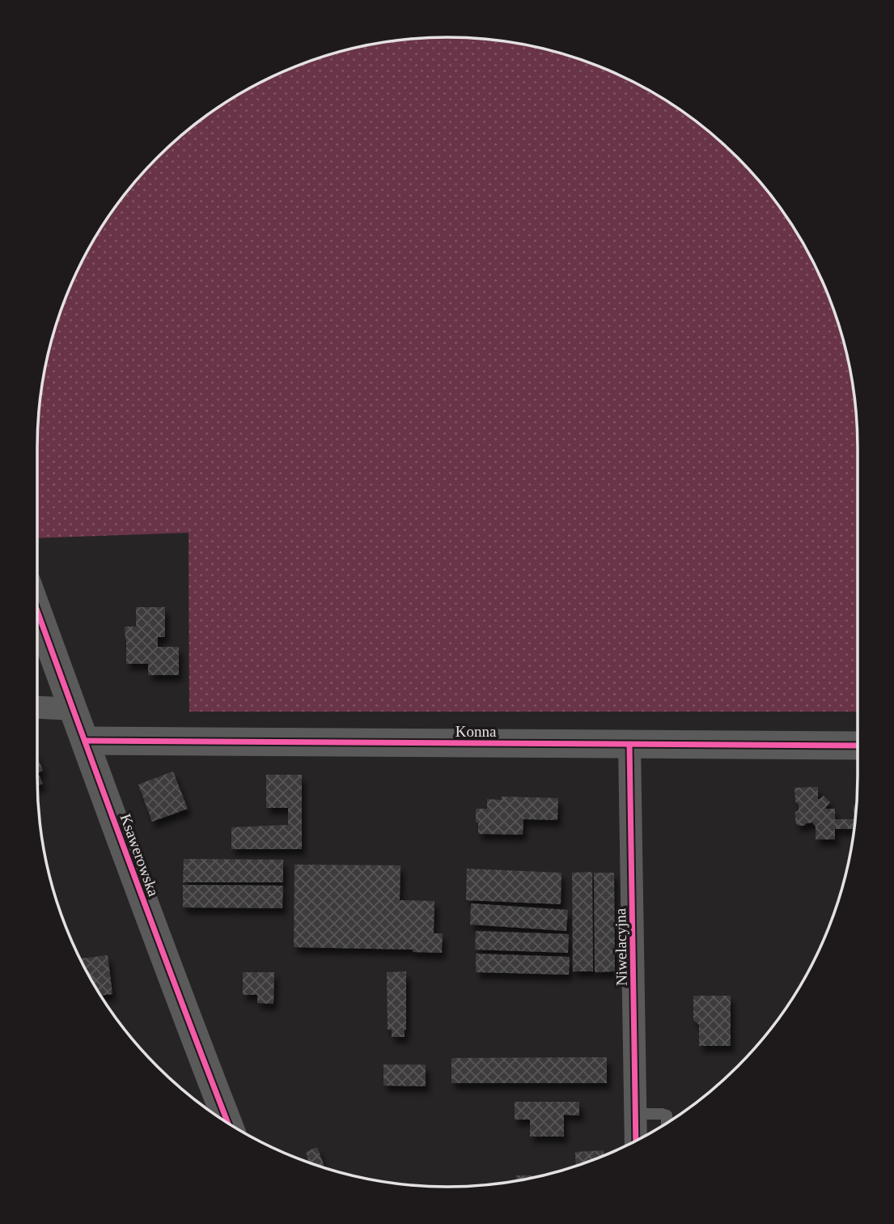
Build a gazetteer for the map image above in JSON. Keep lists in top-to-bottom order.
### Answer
{
  "streets": {
    "street": ["Konna", "Ksawerowska", "Niwelacyjna"]
  },
  "crossings": [
    ["Konna", "Ksawerowska"],
    ["Konna", "Niwelacyjna"]
  ]
}
